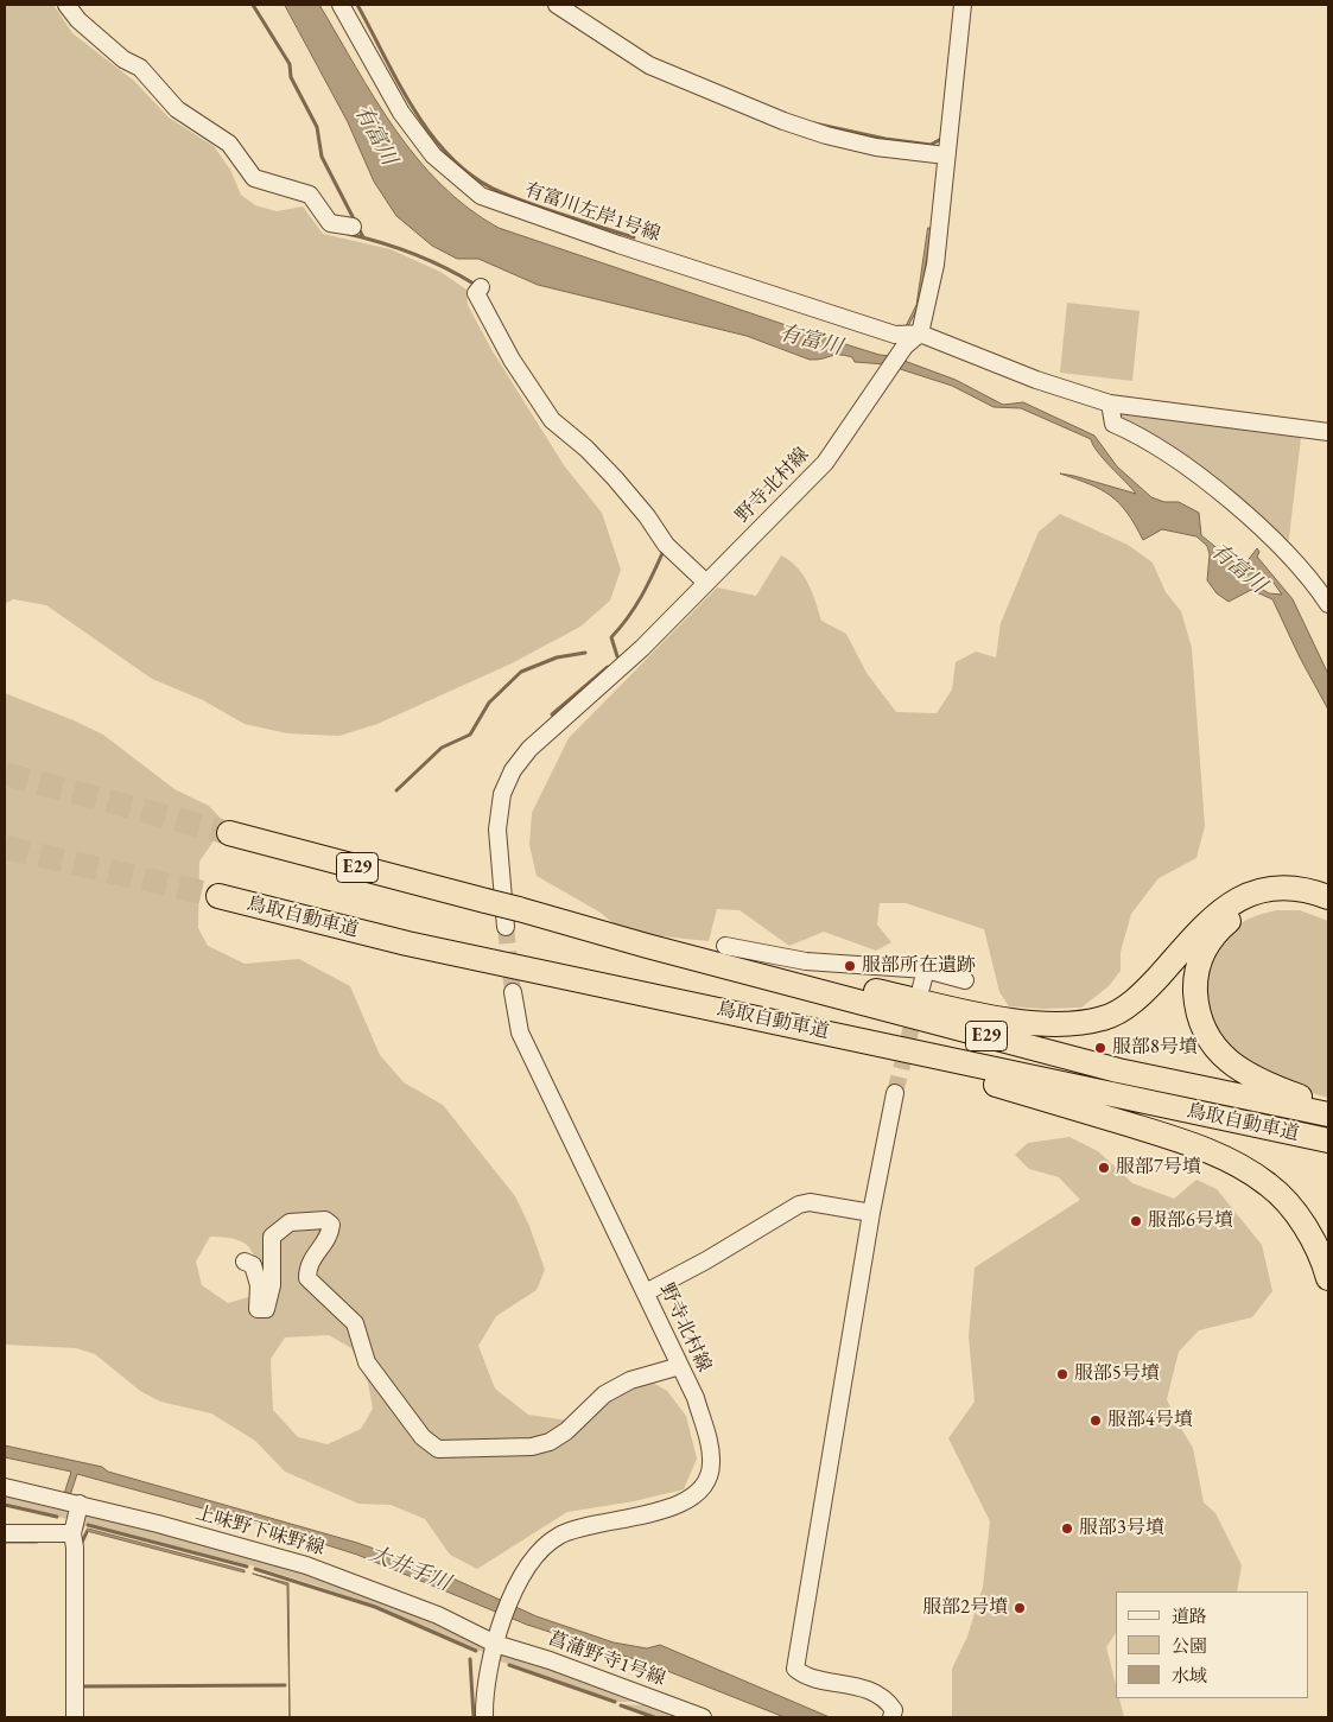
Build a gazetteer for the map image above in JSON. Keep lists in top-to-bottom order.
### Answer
{
  "streets": {
    "highway": ["E29", "鳥取自動車道"],
    "street": [
      "有富川左岸1号線",
      "野寺北村線",
      "上味野下味野線",
      "菖蒲野寺1号線"
    ]
  },
  "crossings": [
    ["有富川左岸1号線", "野寺北村線"],
    ["野寺北村線", "鳥取自動車道"],
    ["野寺北村線", "上味野下味野線"],
    ["野寺北村線", "菖蒲野寺1号線"],
    ["上味野下味野線", "菖蒲野寺1号線"]
  ],
  "water": ["有富川", "大井手川"],
  "places": [
    "服部所在遺跡",
    "服部8号墳",
    "服部7号墳",
    "服部6号墳",
    "服部5号墳",
    "服部4号墳",
    "服部3号墳",
    "服部2号墳"
  ],
  "legend": ["道路", "公園", "水域"]
}
